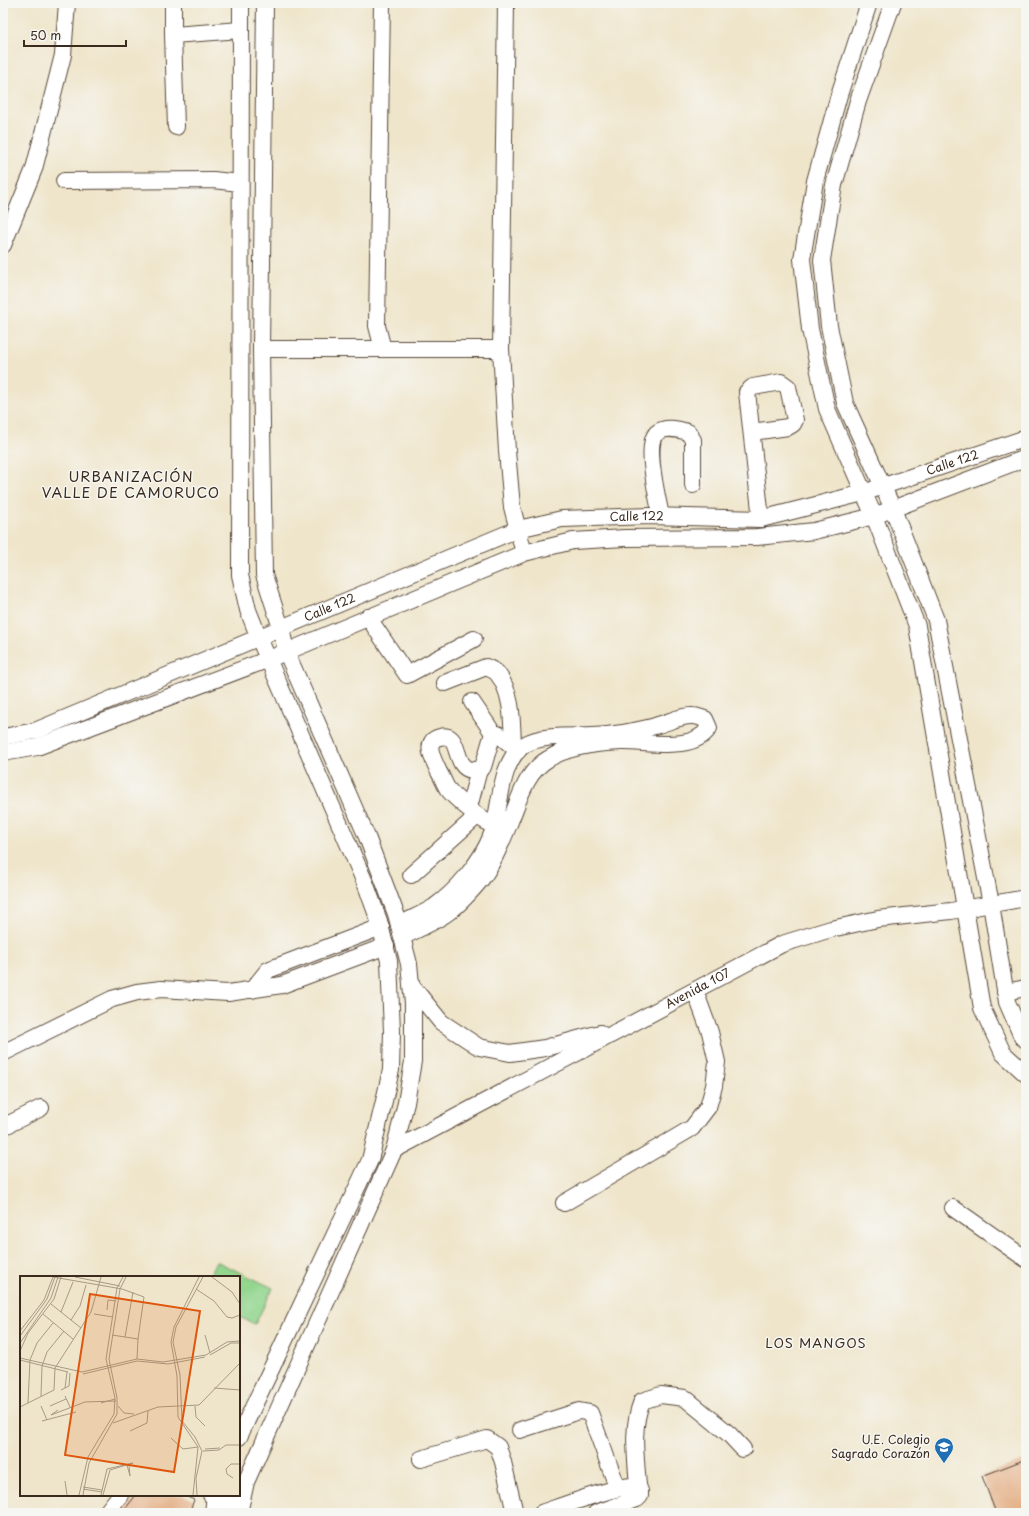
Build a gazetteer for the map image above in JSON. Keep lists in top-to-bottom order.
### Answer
{
  "streets": {
    "street": ["Calle 122", "Avenida 107"]
  },
  "districts": ["URBANIZACIÓN VALLE DE CAMORUCO", "LOS MANGOS"],
  "places": {
    "school or university": ["U.E. Colegio Sagrado Corazón"]
  },
  "scale_bar": "50 m"
}
